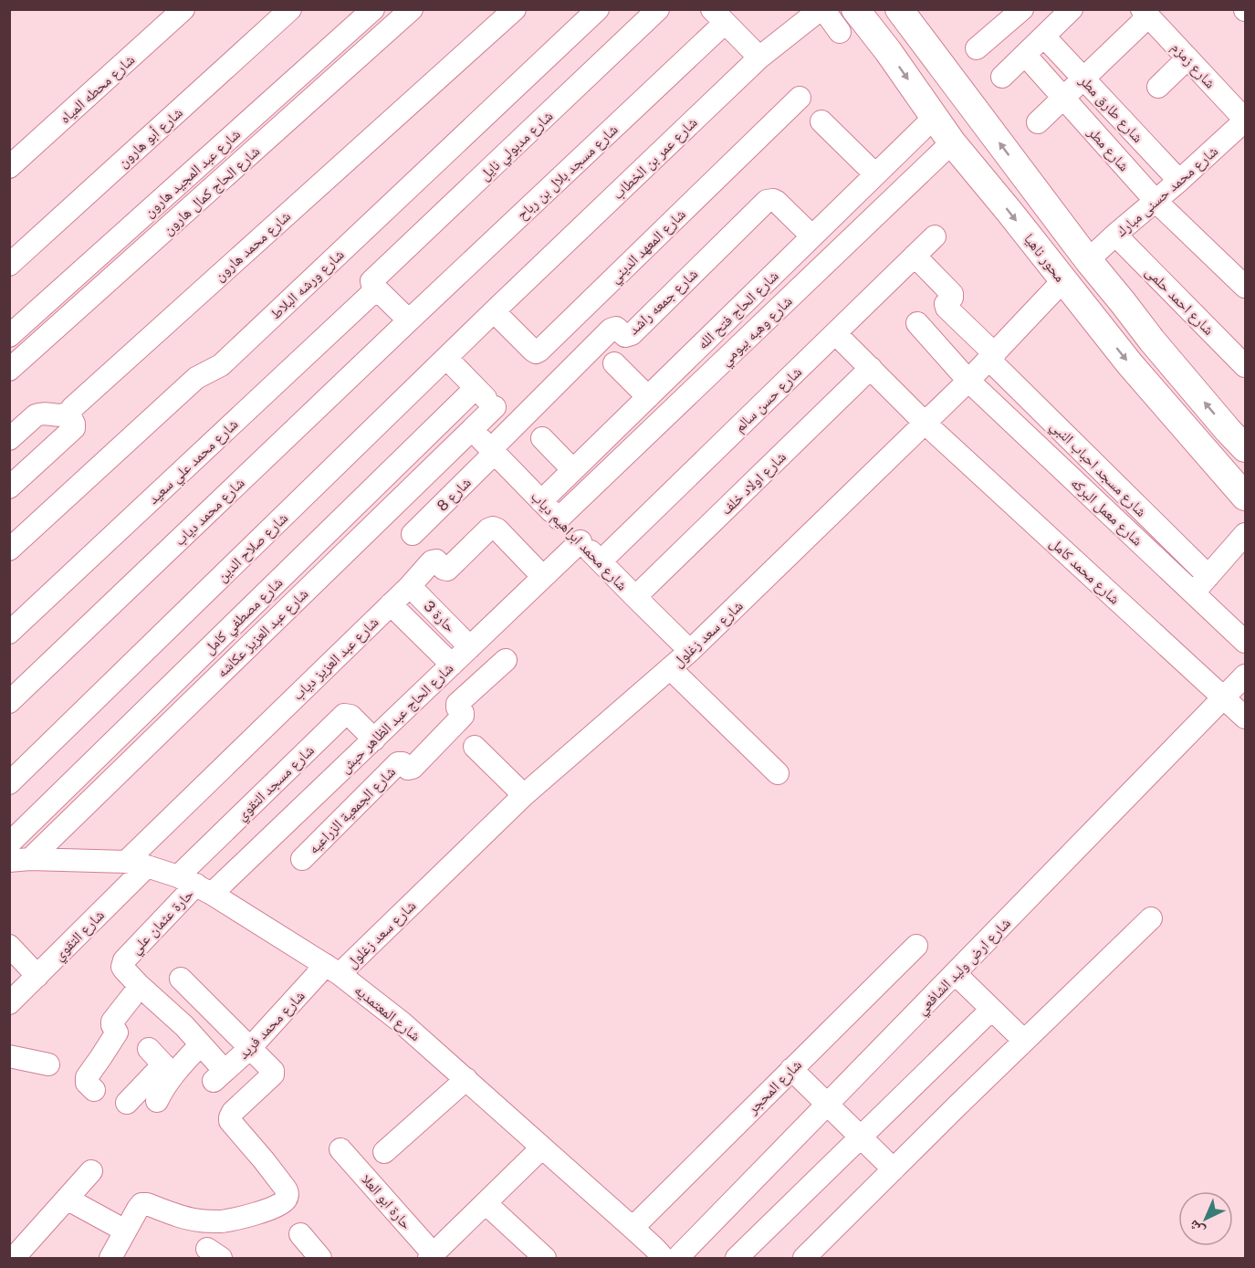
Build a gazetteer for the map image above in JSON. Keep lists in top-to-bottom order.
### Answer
{
  "streets": {
    "main road": ["محور ناهيا"],
    "street": [
      "شارع زمزم",
      "شارع محطه المياه",
      "شارع طارق مطر",
      "شارع أبو هارون",
      "شارع مدبولي نايل",
      "شارع مطر",
      "شارع عمر بن الخطاب",
      "شارع مسجد بلال بن رباح",
      "شارع عبد المجيد هارون",
      "شارع الحاج كمال هارون",
      "شارع محمد حسنى مبارك",
      "شارع محمد هارون",
      "شارع المعهد الديني",
      "شارع ورشه البلاط",
      "شارع احمد حلمى",
      "شارع جمعه راشد",
      "شارع الحاج فتح الله",
      "شارع وهبه بيومي",
      "شارع حسن سالم",
      "شارع محمد علي سعيد",
      "شارع مسجد احباب النبي",
      "شارع اولاد خلف",
      "شارع 8",
      "شارع محمد دياب",
      "شارع معمل البركه",
      "شارع محمد ابراهيم دياب",
      "شارع صلاح الدين",
      "شارع محمد كامل",
      "شارع مصطفي كامل",
      "حارة 3",
      "شارع عبد العزيز عكاشه",
      "شارع سعد زغلول",
      "شارع عبد العزيز دياب",
      "شارع الحاج عبد الظاهر حبش",
      "شارع مسجد التقوي",
      "شارع الجمعية الزراعيه",
      "حارة عثمان علي",
      "شارع التقوي",
      "شارع ارض وليد الشافعي",
      "شارع المعتمديه",
      "شارع محمد فريد",
      "شارع المحجر",
      "حارة ابو العلا"
    ]
  },
  "crossings": [
    ["شارع زمزم", "شارع محمد حسنى مبارك"],
    ["شارع طارق مطر", "شارع محمد حسنى مبارك"],
    ["شارع مدبولي نايل", "شارع محمد علي سعيد"],
    ["شارع مطر", "شارع محمد حسنى مبارك"],
    ["شارع عمر بن الخطاب", "شارع المعهد الديني"],
    ["شارع عمر بن الخطاب", "شارع صلاح الدين"],
    ["شارع مسجد بلال بن رباح", "شارع محمد دياب"],
    ["شارع محمد حسنى مبارك", "شارع احمد حلمى"],
    ["شارع المعهد الديني", "شارع صلاح الدين"],
    ["محور ناهيا", "شارع الحاج فتح الله"],
    ["محور ناهيا", "شارع وهبه بيومي"],
    ["محور ناهيا", "شارع سعد زغلول"],
    ["شارع جمعه راشد", "شارع الحاج فتح الله"],
    ["شارع جمعه راشد", "شارع 8"],
    ["شارع جمعه راشد", "شارع محمد ابراهيم دياب"],
    ["شارع الحاج فتح الله", "شارع محمد ابراهيم دياب"],
    ["شارع وهبه بيومي", "شارع محمد ابراهيم دياب"],
    ["شارع حسن سالم", "شارع مسجد احباب النبي"],
    ["شارع حسن سالم", "شارع محمد ابراهيم دياب"],
    ["شارع حسن سالم", "شارع محمد كامل"],
    ["شارع مسجد احباب النبي", "شارع سعد زغلول"],
    ["شارع اولاد خلف", "شارع محمد ابراهيم دياب"],
    ["شارع اولاد خلف", "شارع محمد كامل"],
    ["شارع 8", "شارع محمد ابراهيم دياب"],
    ["شارع معمل البركه", "شارع سعد زغلول"],
    ["شارع محمد ابراهيم دياب", "شارع عبد العزيز عكاشه"],
    ["شارع محمد ابراهيم دياب", "شارع سعد زغلول"],
    ["شارع محمد ابراهيم دياب", "شارع الحاج عبد الظاهر حبش"],
    ["شارع محمد كامل", "شارع سعد زغلول"],
    ["شارع محمد كامل", "شارع ارض وليد الشافعي"],
    ["حارة 3", "شارع عبد العزيز دياب"],
    ["حارة 3", "شارع الحاج عبد الظاهر حبش"],
    ["حارة 3", "شارع الجمعية الزراعيه"],
    ["شارع عبد العزيز عكاشه", "شارع المعتمديه"],
    ["شارع سعد زغلول", "شارع المعتمديه"],
    ["شارع سعد زغلول", "شارع محمد فريد"],
    ["شارع عبد العزيز دياب", "شارع التقوي"],
    ["شارع عبد العزيز دياب", "شارع المعتمديه"],
    ["شارع الحاج عبد الظاهر حبش", "شارع مسجد التقوي"],
    ["شارع الحاج عبد الظاهر حبش", "حارة عثمان علي"],
    ["شارع الحاج عبد الظاهر حبش", "شارع المعتمديه"],
    ["شارع مسجد التقوي", "حارة عثمان علي"],
    ["شارع مسجد التقوي", "شارع المعتمديه"],
    ["حارة عثمان علي", "شارع المعتمديه"],
    ["حارة عثمان علي", "شارع محمد فريد"],
    ["شارع التقوي", "شارع المعتمديه"],
    ["شارع ارض وليد الشافعي", "شارع المعتمديه"],
    ["شارع المعتمديه", "شارع محمد فريد"],
    ["شارع المعتمديه", "شارع المحجر"]
  ],
  "north": "bottom left"
}
